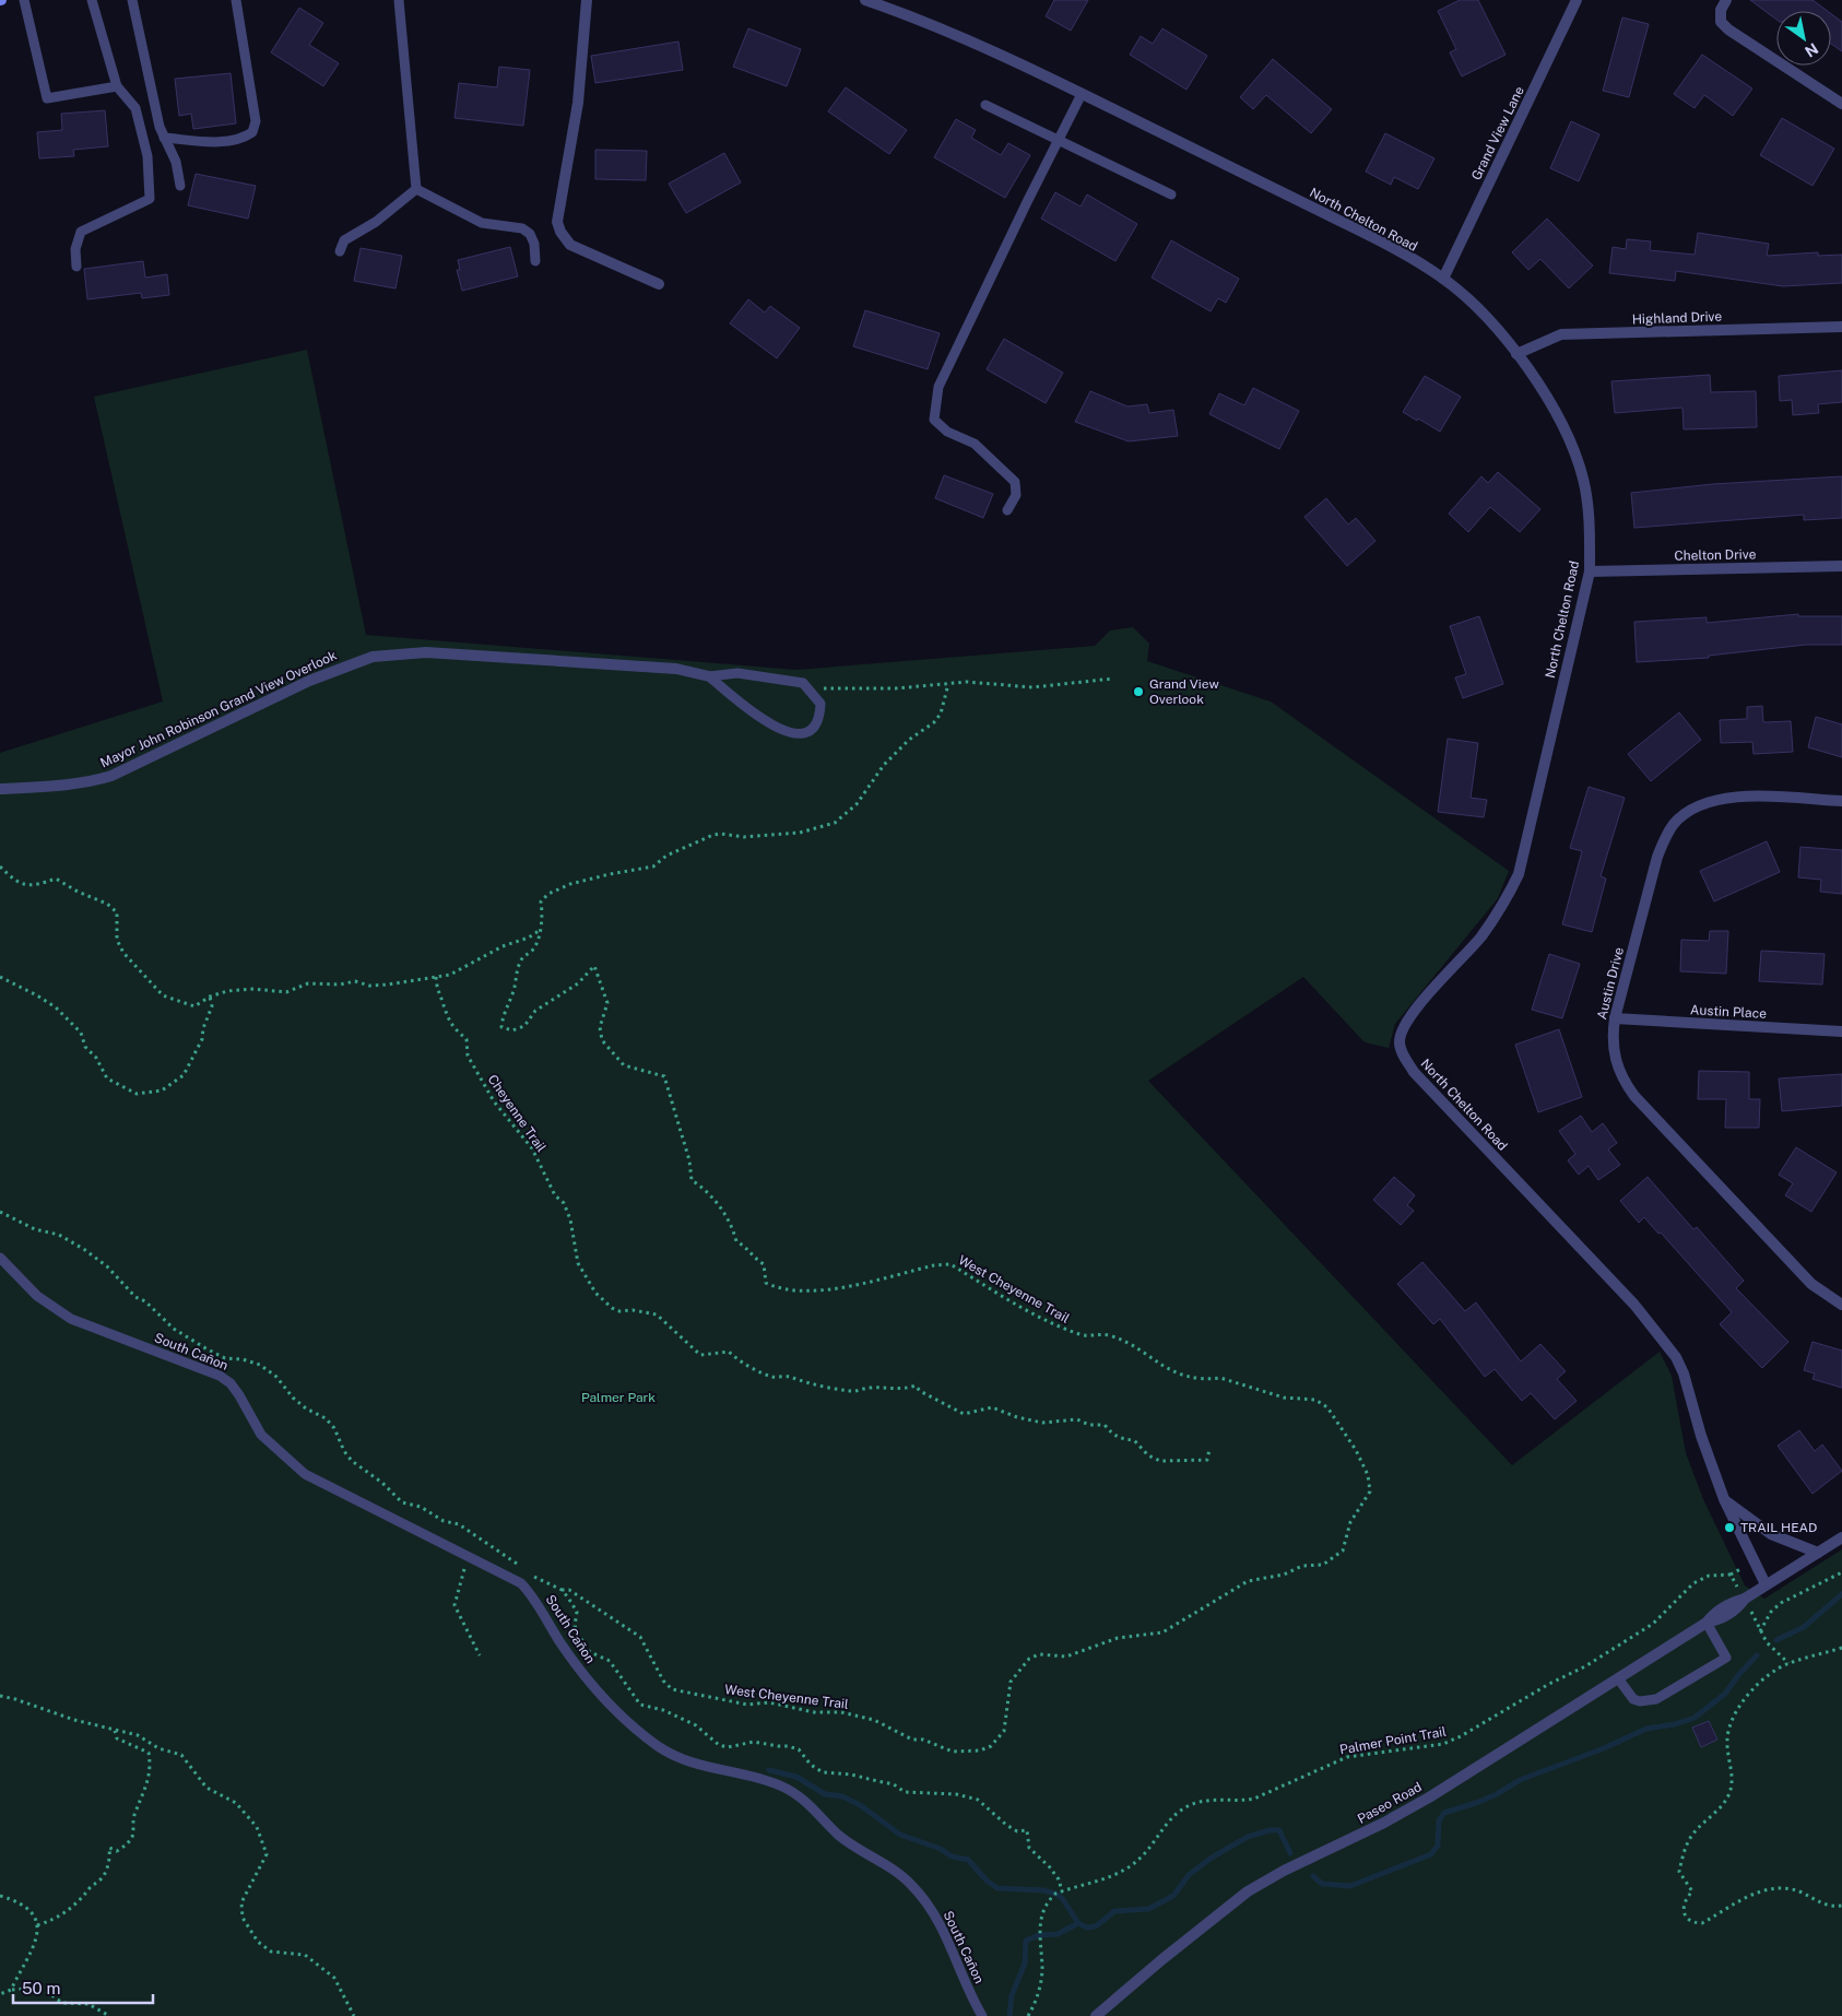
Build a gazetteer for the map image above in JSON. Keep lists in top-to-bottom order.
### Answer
{
  "streets": {
    "street": [
      "Grand View Lane",
      "North Chelton Road",
      "Highland Drive",
      "Chelton Drive",
      "Mayor John Robinson Grand View Overlook",
      "Austin Drive",
      "Austin Place",
      "Paseo Road"
    ],
    "lane": ["South Cañon"],
    "path": ["Cheyenne Trail", "West Cheyenne Trail", "Palmer Point Trail"]
  },
  "crossings": [
    ["Grand View Lane", "North Chelton Road"],
    ["North Chelton Road", "Highland Drive"],
    ["North Chelton Road", "Chelton Drive"],
    ["North Chelton Road", "Paseo Road"],
    ["Austin Drive", "Austin Place"],
    ["West Cheyenne Trail", "Palmer Point Trail"],
    ["Palmer Point Trail", "Paseo Road"]
  ],
  "parks": ["Palmer Park"],
  "places": ["Grand View Overlook", "TRAIL HEAD"],
  "scale_bar": "50 m",
  "north": "bottom right"
}
